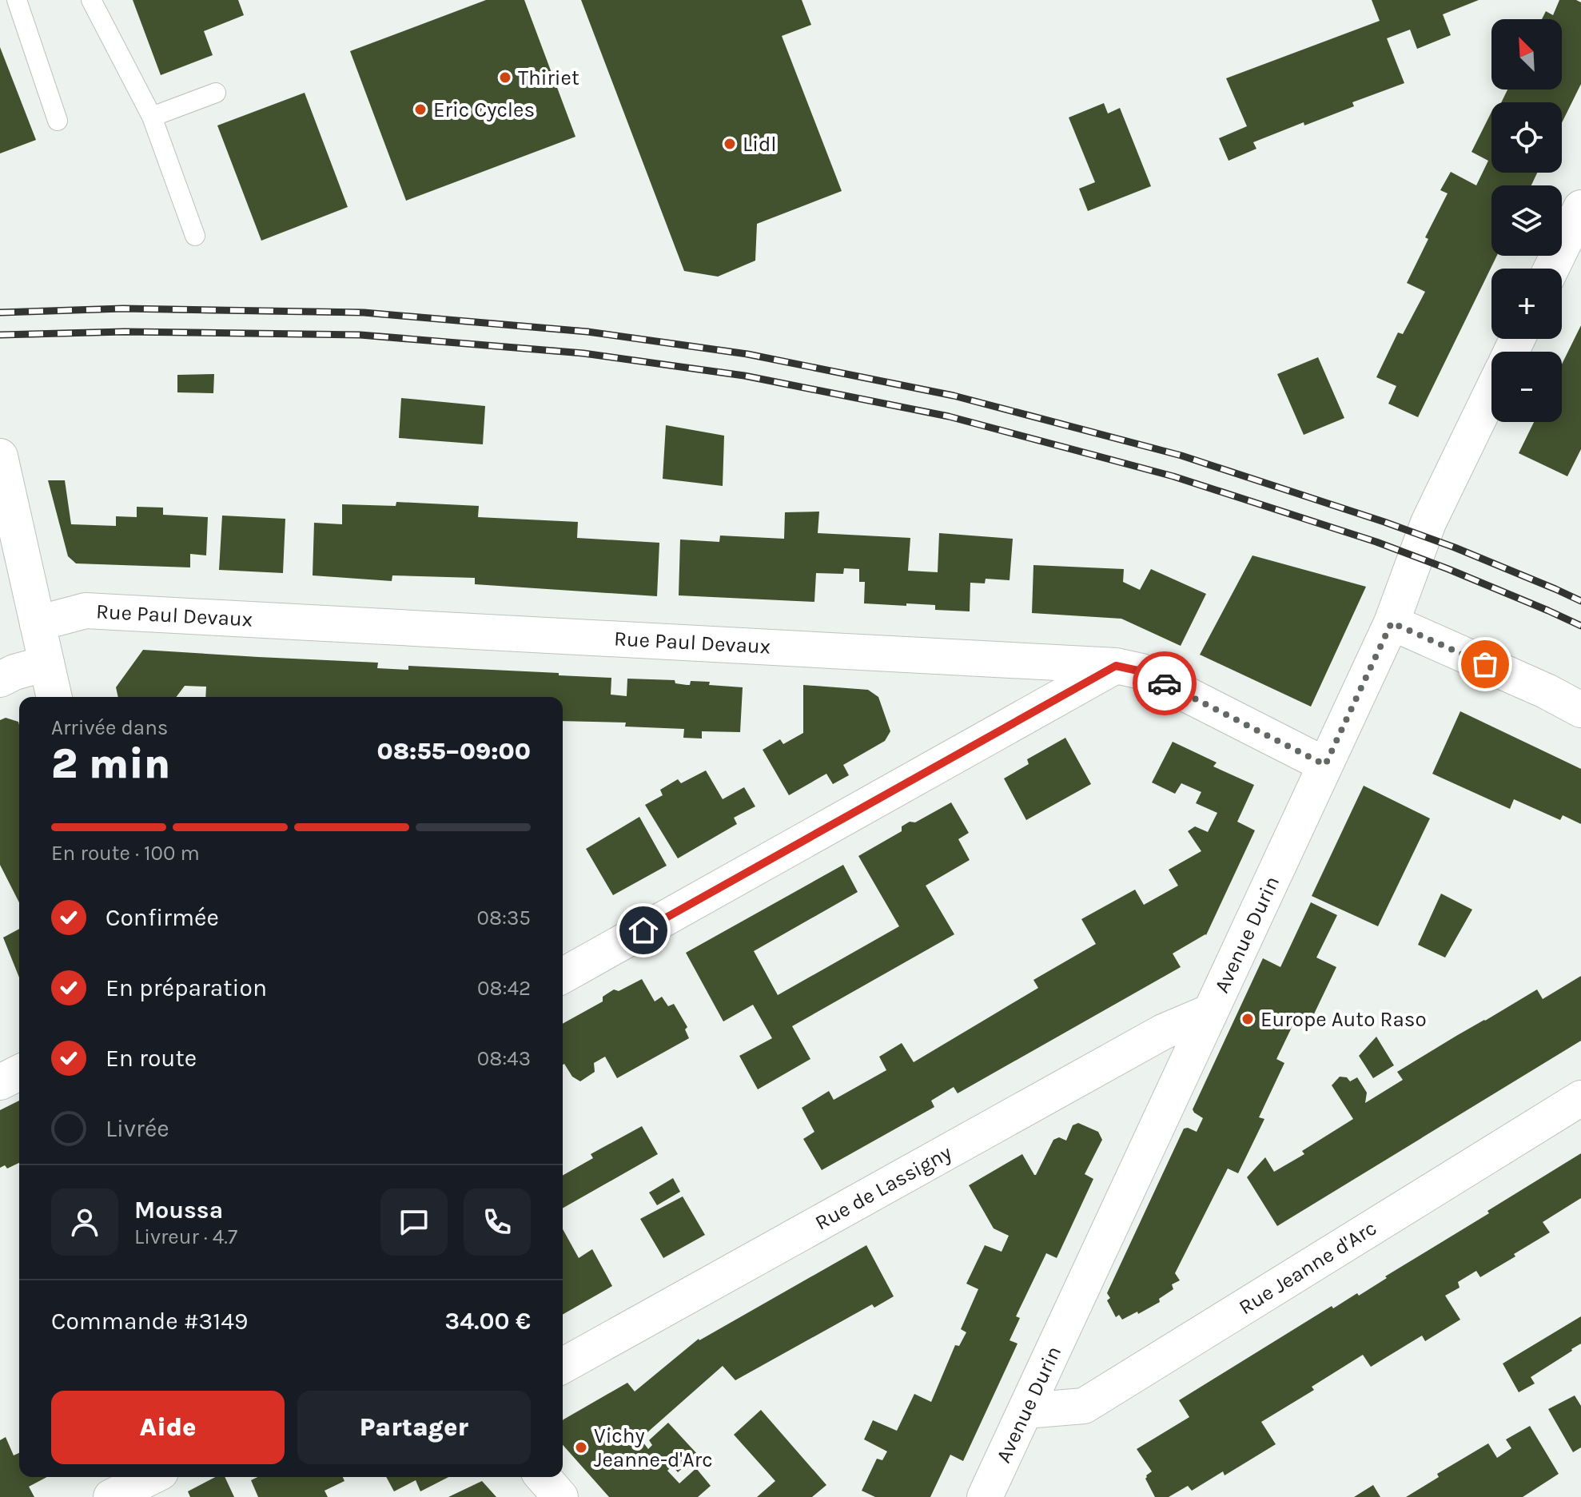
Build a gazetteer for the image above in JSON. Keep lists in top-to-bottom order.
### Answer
{
  "streets": {
    "street": [
      "Rue Paul Devaux",
      "Avenue Durin",
      "Rue de Lassigny",
      "Rue Jeanne d'Arc"
    ]
  },
  "crossings": [
    ["Rue Paul Devaux", "Avenue Durin"],
    ["Avenue Durin", "Rue de Lassigny"],
    ["Avenue Durin", "Rue Jeanne d'Arc"]
  ],
  "places": [
    "Thiriet",
    "Eric Cycles",
    "Lidl",
    "Europe Auto Raso",
    "Vichy Jeanne-d'Arc"
  ],
  "north": "top left",
  "page": {
    "map_buttons": ["+", "−"],
    "heading": ["2 min", "Arrivée dans", "08:55–09:00"],
    "panel": [
      "Moussa",
      "Livreur · 4.7",
      "Commande #3149",
      "34.00 €"
    ],
    "bar": "En route · 100 m",
    "list": [
      ["Confirmée", "08:35"],
      ["En préparation", "08:42"],
      ["En route", "08:43"],
      "Livrée"
    ],
    "buttons": ["Aide", "Partager"]
  }
}
